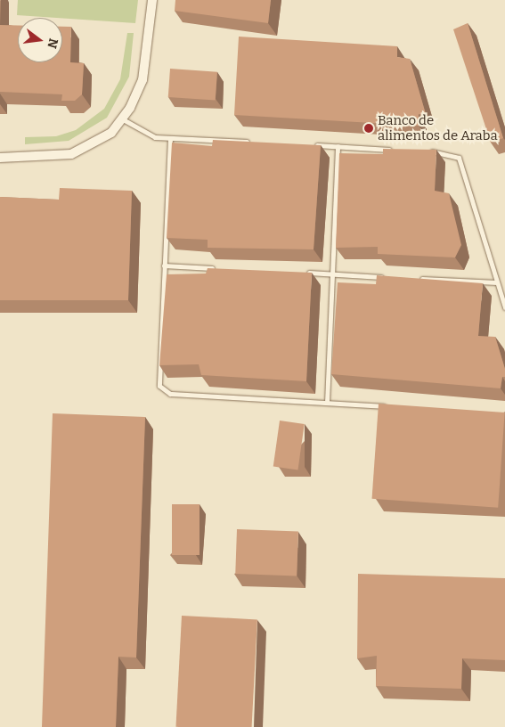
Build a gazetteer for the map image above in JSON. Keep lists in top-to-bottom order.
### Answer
{
  "places": ["Banco de alimentos de Araba"],
  "north": "right"
}
